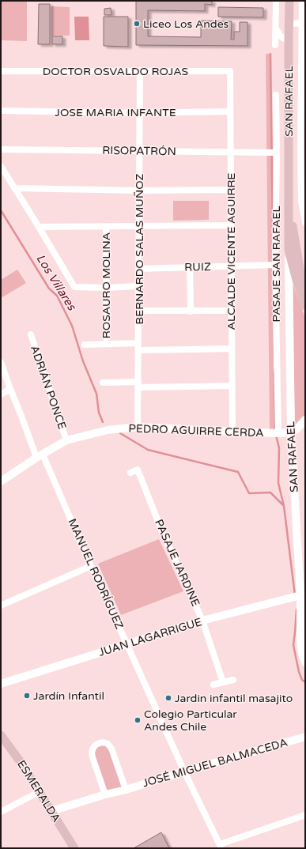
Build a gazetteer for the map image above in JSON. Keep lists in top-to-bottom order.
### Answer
{
  "streets": {
    "main road": ["SAN RAFAEL", "ESMERALDA"],
    "street": [
      "DOCTOR OSVALDO ROJAS",
      "JOSE MARIA INFANTE",
      "RISOPATRÓN",
      "BERNARDO SALAS MUÑOZ",
      "ALCALDE VICENTE AGUIRRE",
      "PASAJE SAN RAFAEL",
      "RUIZ",
      "ROSAURO MOLINA",
      "ADRIÁN PONCE",
      "PEDRO AGUIRRE CERDA",
      "PASAJE JARDINE",
      "MANUEL RODRÍGUEZ",
      "JUAN LAGARRIGUE",
      "JOSÉ MIGUEL BALMACEDA"
    ]
  },
  "crossings": [
    ["DOCTOR OSVALDO ROJAS", "BERNARDO SALAS MUÑOZ"],
    ["DOCTOR OSVALDO ROJAS", "ALCALDE VICENTE AGUIRRE"],
    ["SAN RAFAEL", "PEDRO AGUIRRE CERDA"],
    ["SAN RAFAEL", "JUAN LAGARRIGUE"],
    ["JOSE MARIA INFANTE", "BERNARDO SALAS MUÑOZ"],
    ["JOSE MARIA INFANTE", "ALCALDE VICENTE AGUIRRE"],
    ["RISOPATRÓN", "BERNARDO SALAS MUÑOZ"],
    ["RISOPATRÓN", "ALCALDE VICENTE AGUIRRE"],
    ["RISOPATRÓN", "PASAJE SAN RAFAEL"],
    ["BERNARDO SALAS MUÑOZ", "RUIZ"],
    ["BERNARDO SALAS MUÑOZ", "PEDRO AGUIRRE CERDA"],
    ["ALCALDE VICENTE AGUIRRE", "RUIZ"],
    ["ALCALDE VICENTE AGUIRRE", "PEDRO AGUIRRE CERDA"],
    ["PASAJE SAN RAFAEL", "RUIZ"],
    ["PASAJE SAN RAFAEL", "PEDRO AGUIRRE CERDA"],
    ["ADRIÁN PONCE", "PEDRO AGUIRRE CERDA"],
    ["PEDRO AGUIRRE CERDA", "MANUEL RODRÍGUEZ"],
    ["PASAJE JARDINE", "JUAN LAGARRIGUE"],
    ["MANUEL RODRÍGUEZ", "JUAN LAGARRIGUE"],
    ["MANUEL RODRÍGUEZ", "JOSÉ MIGUEL BALMACEDA"],
    ["JOSÉ MIGUEL BALMACEDA", "ESMERALDA"]
  ],
  "water": ["Los Villares"],
  "places": [
    "Liceo Los Andes",
    "Jardín Infantil",
    "Jardin infantil masajito",
    "Colegio Particular Andes Chile"
  ]
}
